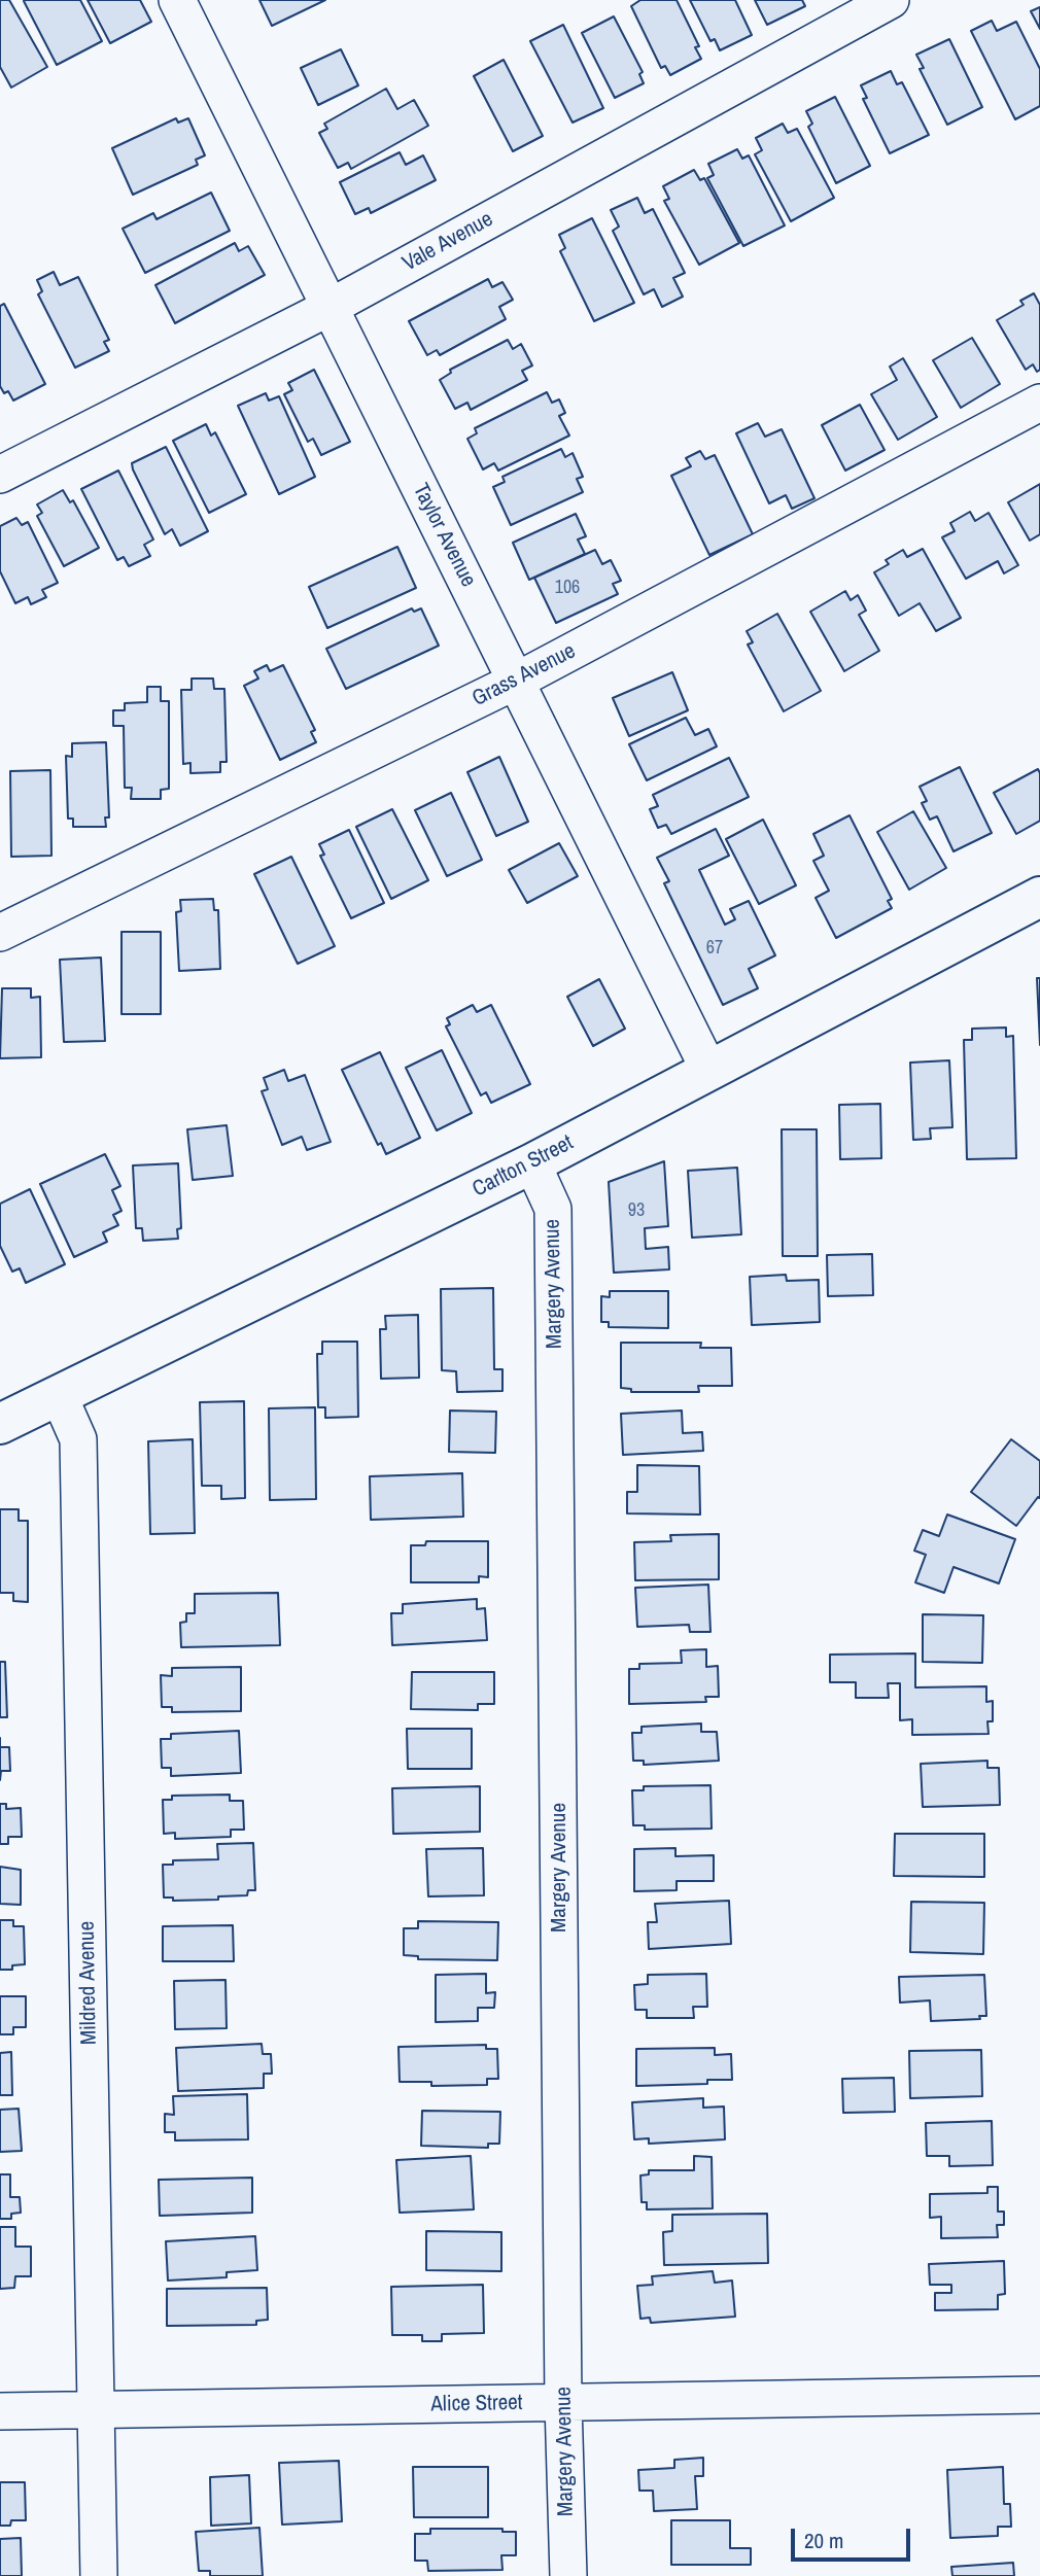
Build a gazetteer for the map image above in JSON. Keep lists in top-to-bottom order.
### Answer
{
  "streets": {
    "main road": ["Carlton Street"],
    "street": [
      "Vale Avenue",
      "Taylor Avenue",
      "Grass Avenue",
      "Margery Avenue",
      "Mildred Avenue",
      "Alice Street"
    ]
  },
  "crossings": [
    ["Vale Avenue", "Taylor Avenue"],
    ["Taylor Avenue", "Grass Avenue"],
    ["Taylor Avenue", "Carlton Street"],
    ["Carlton Street", "Margery Avenue"],
    ["Carlton Street", "Mildred Avenue"],
    ["Margery Avenue", "Alice Street"],
    ["Mildred Avenue", "Alice Street"]
  ],
  "house_numbers": ["106", "67", "93"],
  "scale_bar": "20 m"
}
